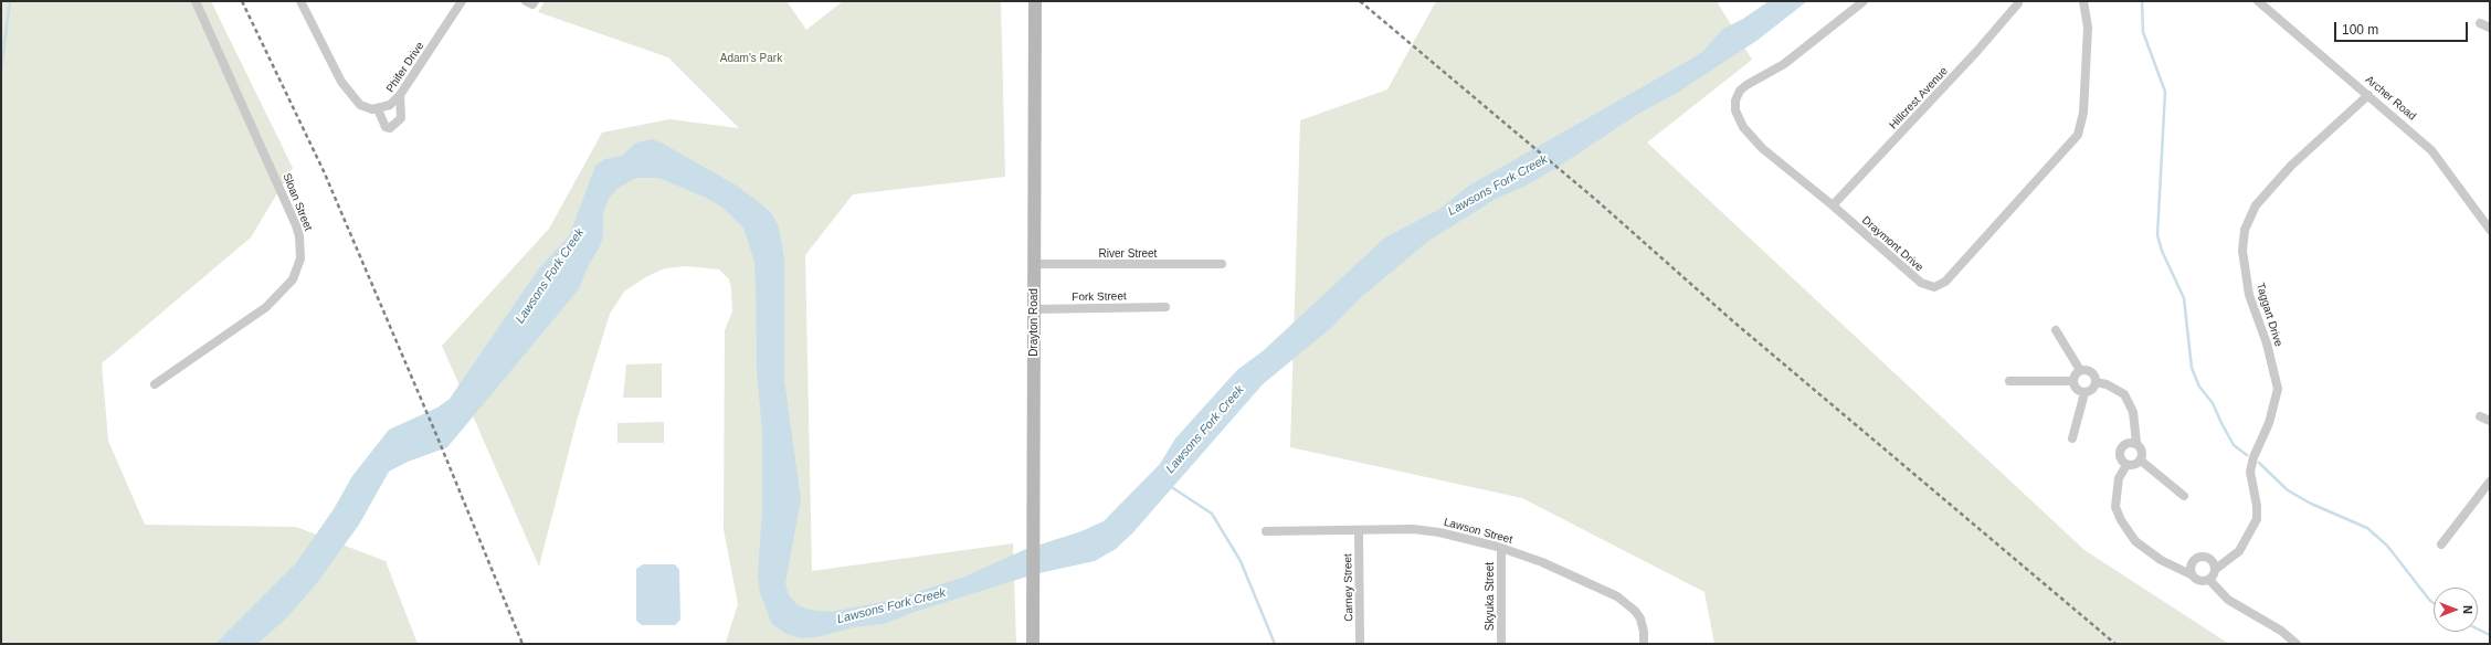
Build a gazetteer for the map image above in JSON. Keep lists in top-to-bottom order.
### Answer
{
  "streets": {
    "main road": ["Drayton Road"],
    "street": [
      "Phifer Drive",
      "Hillcrest Avenue",
      "Archer Road",
      "Sloan Street",
      "Draymont Drive",
      "River Street",
      "Fork Street",
      "Taggart Drive",
      "Lawson Street",
      "Carney Street",
      "Skyuka Street"
    ]
  },
  "crossings": [
    ["Hillcrest Avenue", "Draymont Drive"],
    ["Archer Road", "Taggart Drive"],
    ["River Street", "Drayton Road"],
    ["Fork Street", "Drayton Road"],
    ["Lawson Street", "Carney Street"],
    ["Lawson Street", "Skyuka Street"]
  ],
  "water": ["Lawsons Fork Creek"],
  "parks": ["Adam's Park"],
  "scale_bar": "100 m",
  "north": "right"
}
